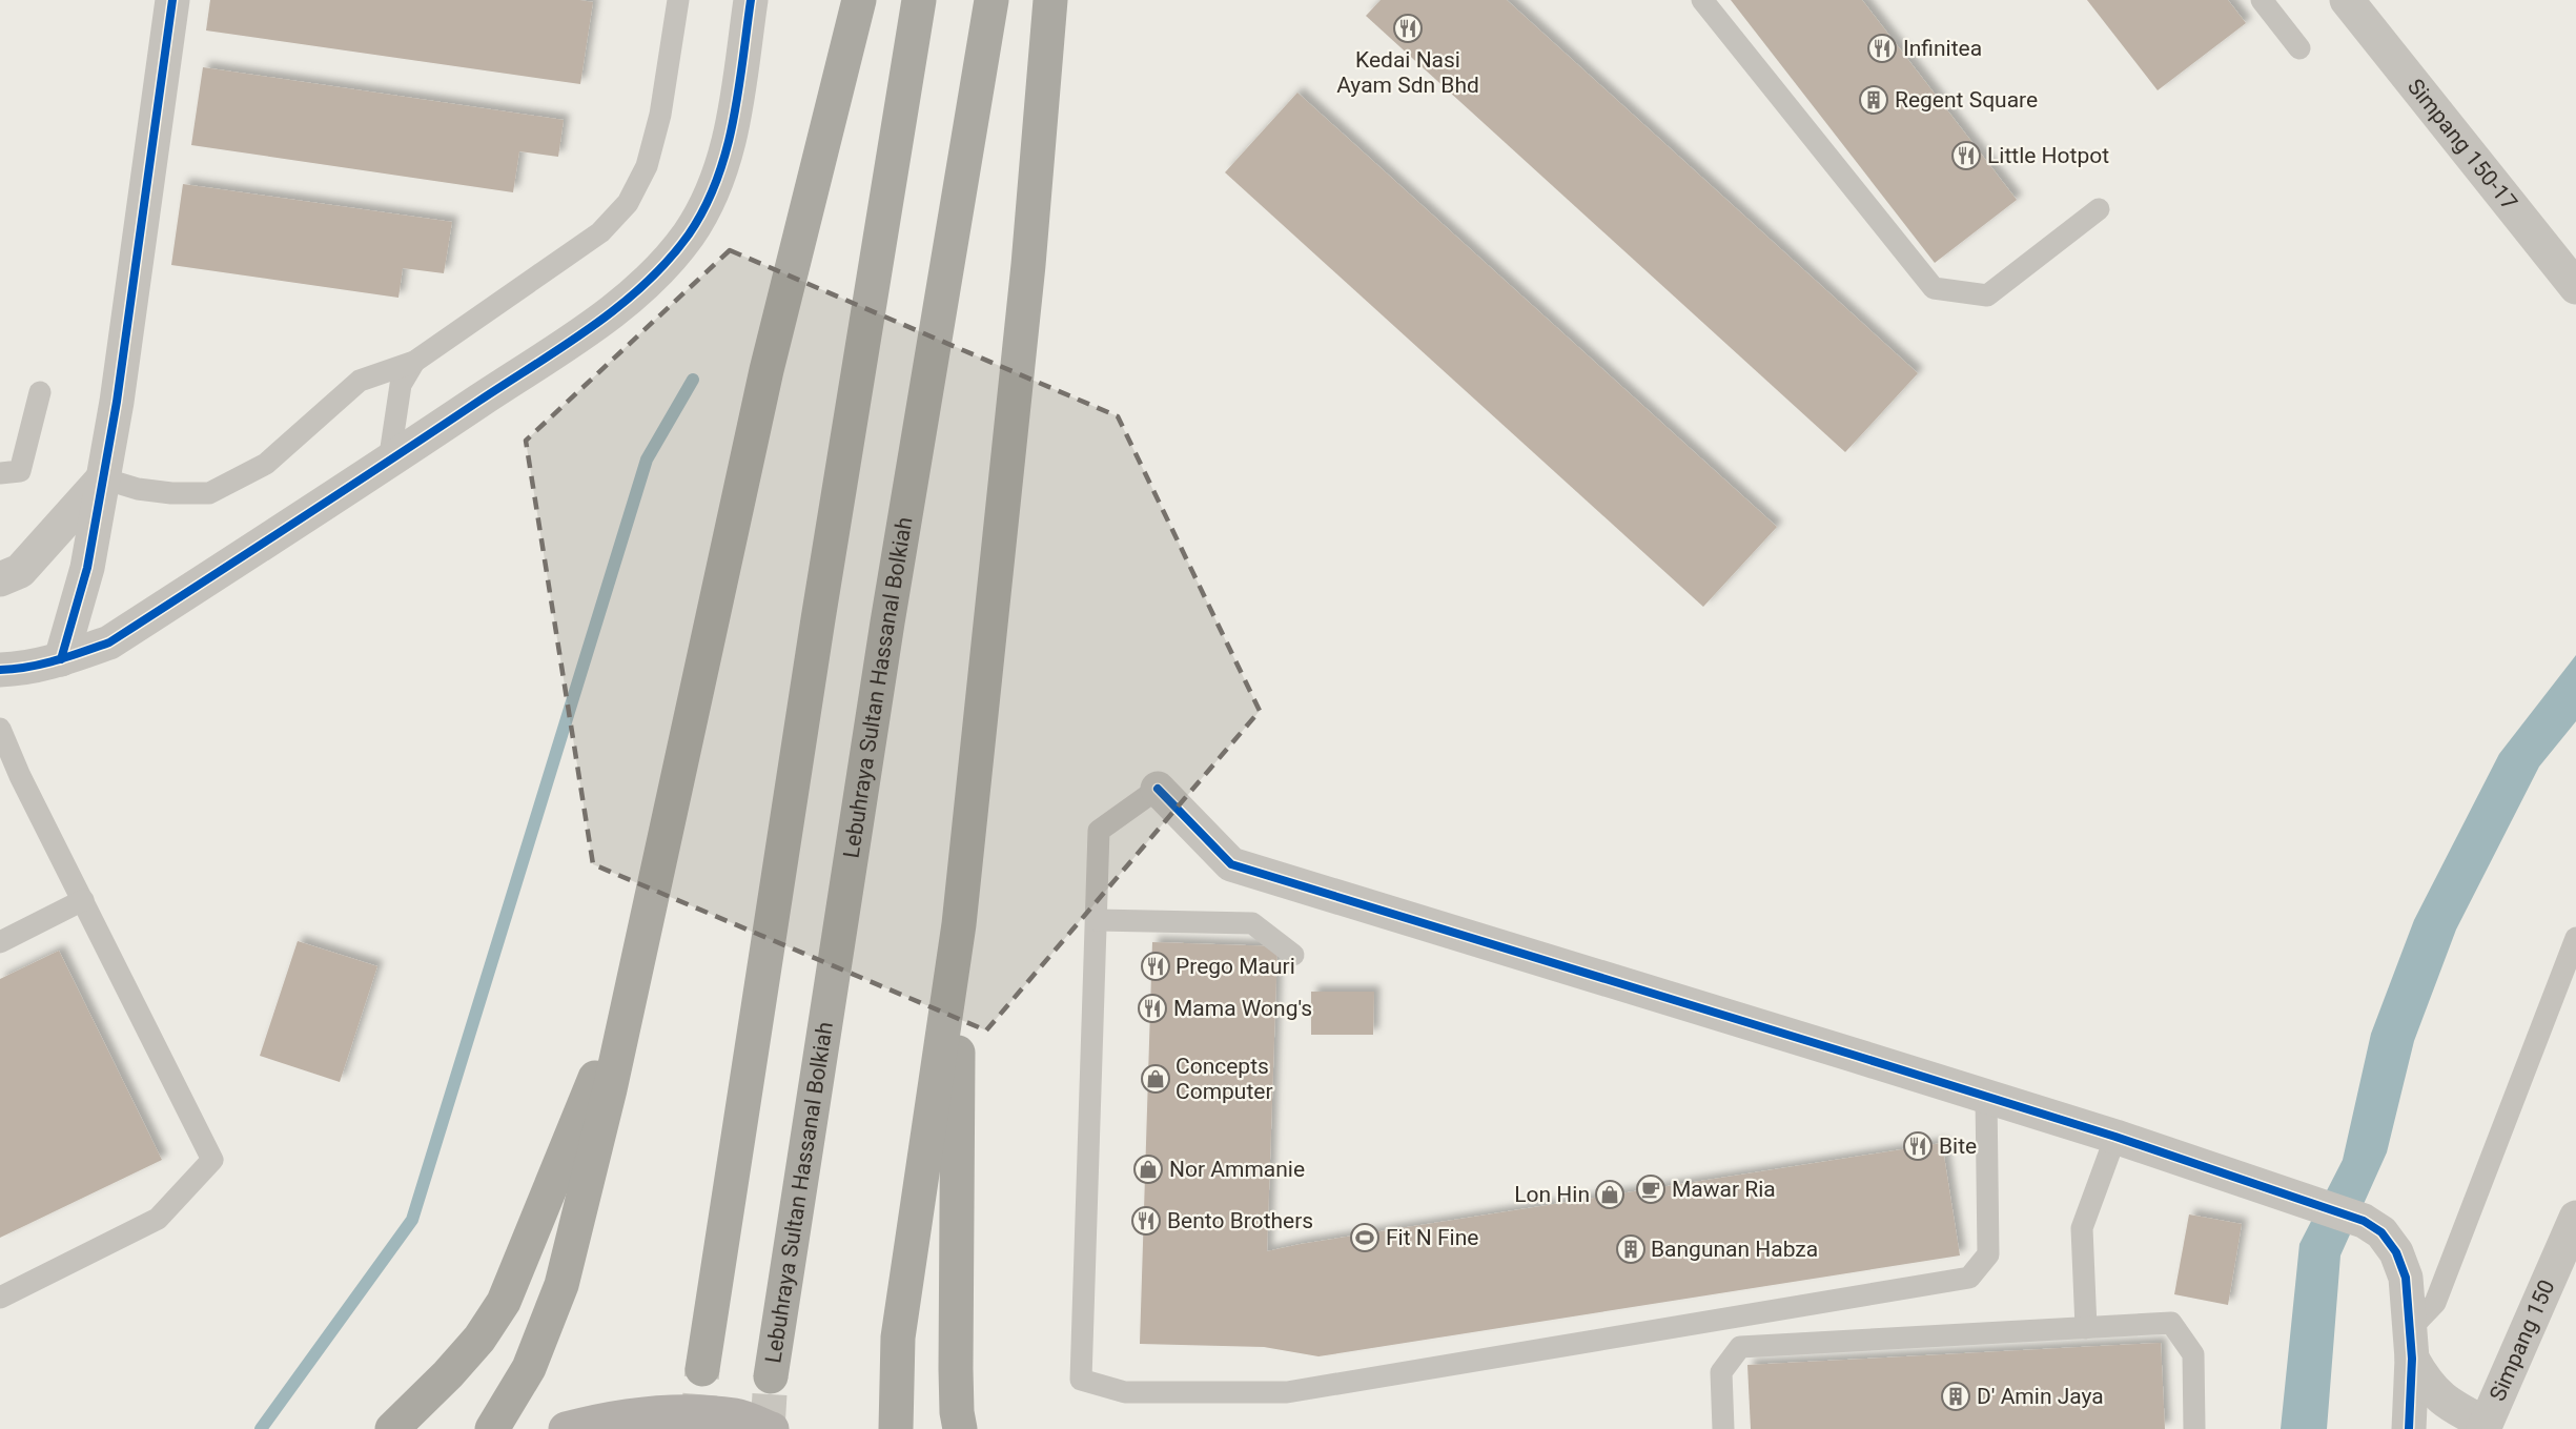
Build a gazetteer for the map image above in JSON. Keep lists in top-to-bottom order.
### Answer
{
  "streets": {
    "highway": ["Lebuhraya Sultan Hassanal Bolkiah"],
    "street": ["Simpang 150-17", "Simpang 150"]
  },
  "places": {
    "restaurant": [
      "Kedai Nasi Ayam Sdn Bhd",
      "Infinitea",
      "Little Hotpot",
      "Prego Mauri",
      "Mama Wong's",
      "Bite",
      "Bento Brothers"
    ],
    "building": ["Regent Square", "Bangunan Habza", "D' Amin Jaya"],
    "shop": ["Concepts Computer", "Nor Ammanie", "Lon Hin"],
    "cafe": ["Mawar Ria"],
    "sports": ["Fit N Fine"]
  }
}
